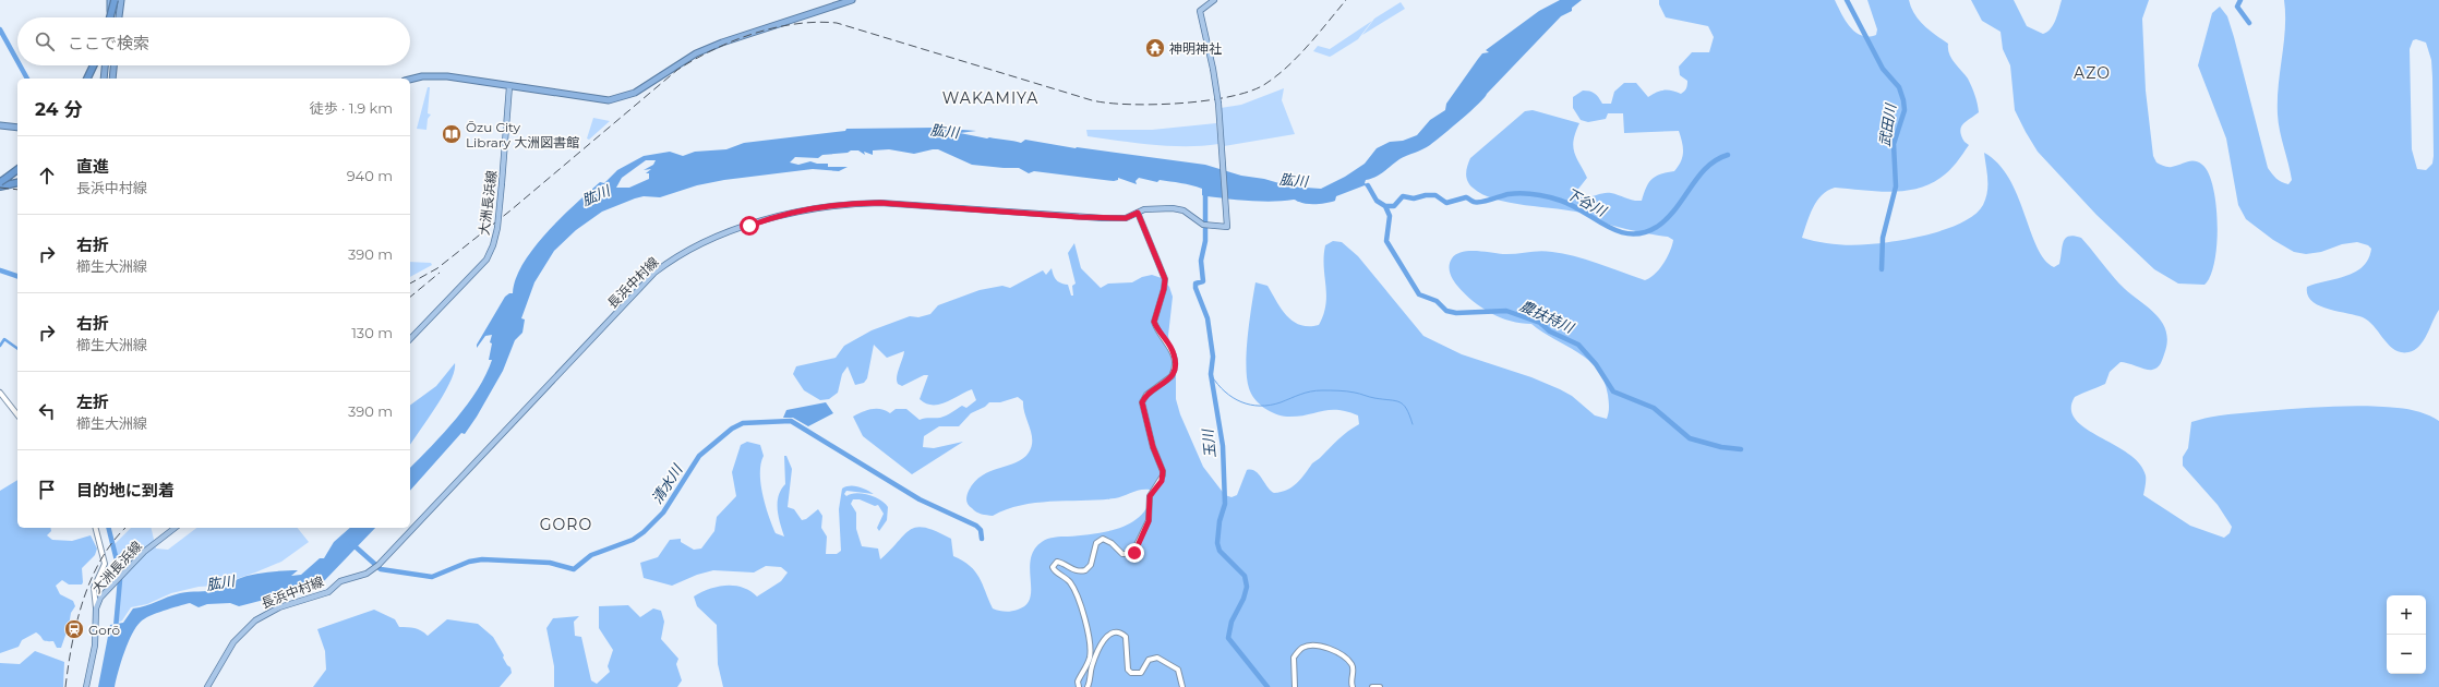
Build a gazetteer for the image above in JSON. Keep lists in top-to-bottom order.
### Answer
{
  "streets": {
    "main road": ["大洲長浜線", "長浜中村線"]
  },
  "districts": ["AZO", "WAKAMIYA", "GORO"],
  "water": [
    "武田川",
    "肱川",
    "下谷川",
    "農扶持川",
    "玉川",
    "清水川"
  ],
  "places": {
    "temple": ["神明神社"],
    "library": ["Ōzu City Library 大洲図書館"],
    "station": ["Gorō"]
  },
  "page": {
    "search": "ここで検索",
    "heading": ["24 分", "徒歩 · 1.9 km"],
    "list": [
      ["直進", "長浜中村線", "940 m"],
      ["右折", "櫛生大洲線", "390 m"],
      ["右折", "櫛生大洲線", "130 m"],
      ["左折", "櫛生大洲線", "390 m"],
      "目的地に到着"
    ],
    "map_buttons": ["+", "−"]
  }
}
